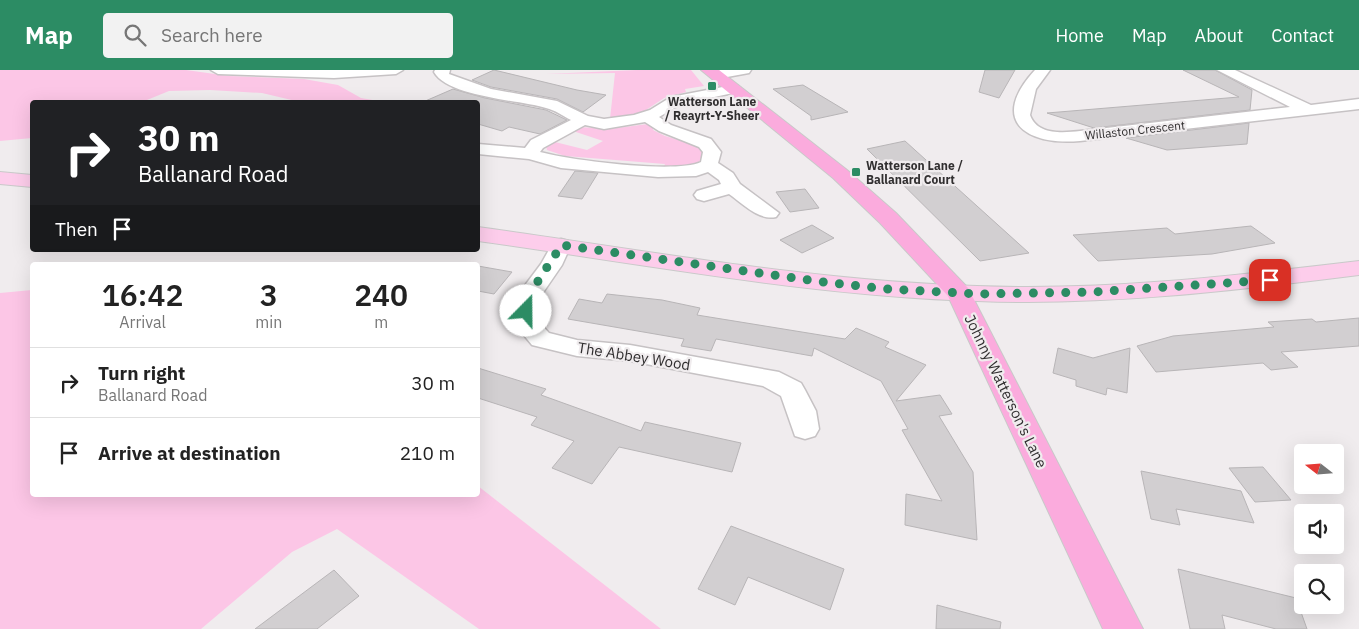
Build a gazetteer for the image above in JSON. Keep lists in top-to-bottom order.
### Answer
{
  "streets": {
    "highway": ["Johnny Watterson's Lane"],
    "street": ["Willaston Crescent", "The Abbey Wood"]
  },
  "places": {
    "transit": ["Watterson Lane / Reayrt-Y-Sheer", "Watterson Lane / Ballanard Court"]
  },
  "north": "left",
  "page": {
    "header": "Map",
    "search": "Search here",
    "nav": [
      "Home",
      "Map",
      "About",
      "Contact"
    ],
    "turn": ["30 m", "Ballanard Road"],
    "then": "Then",
    "eta": [
      "16:42",
      "Arrival",
      "3",
      "min",
      "240",
      "m"
    ],
    "list": [
      {
        "name": "Turn right",
        "note": "Ballanard Road",
        "value": "30 m"
      },
      {
        "name": "Arrive at destination",
        "value": "210 m"
      }
    ]
  }
}
